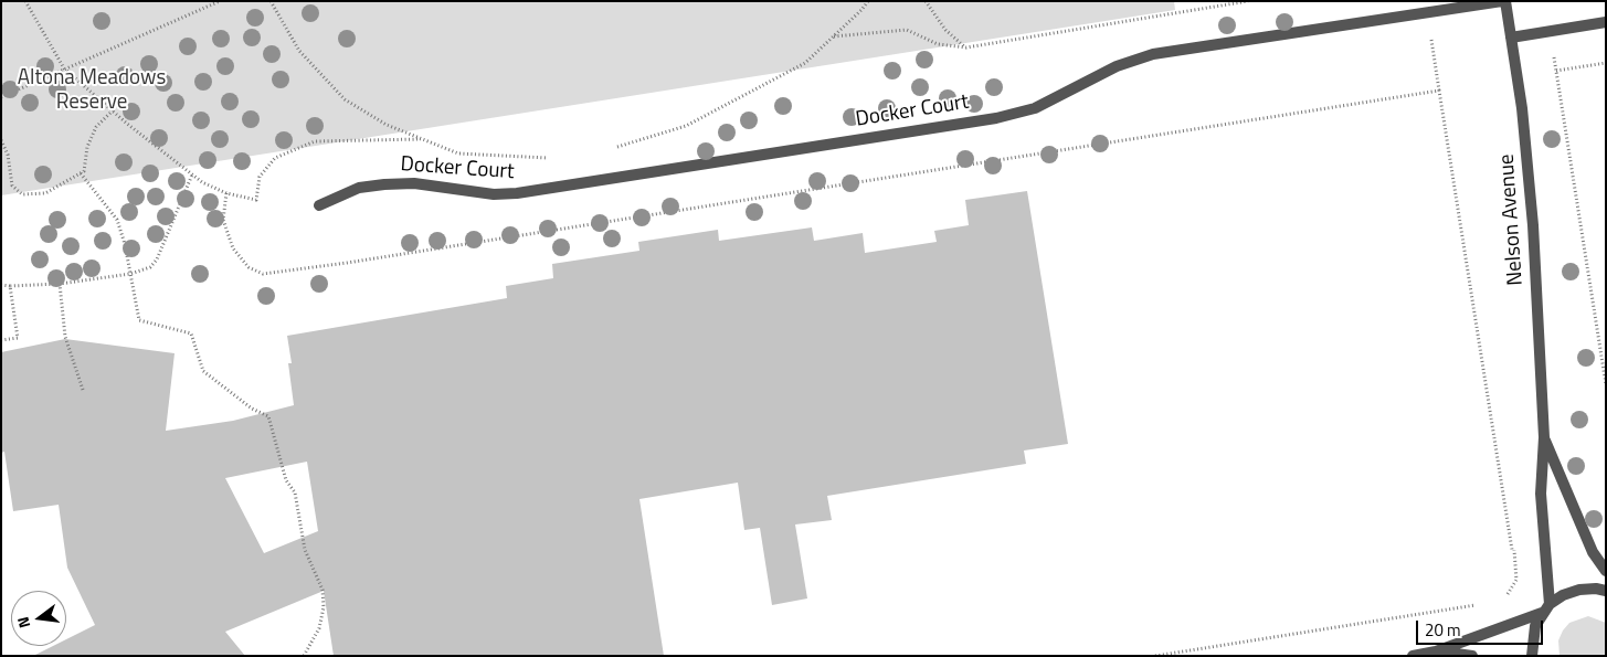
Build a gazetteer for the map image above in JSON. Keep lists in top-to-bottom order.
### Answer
{
  "streets": {
    "street": ["Docker Court", "Nelson Avenue"]
  },
  "crossings": [
    ["Docker Court", "Nelson Avenue"]
  ],
  "parks": ["Altona Meadows Reserve"],
  "scale_bar": "20 m",
  "north": "left"
}
